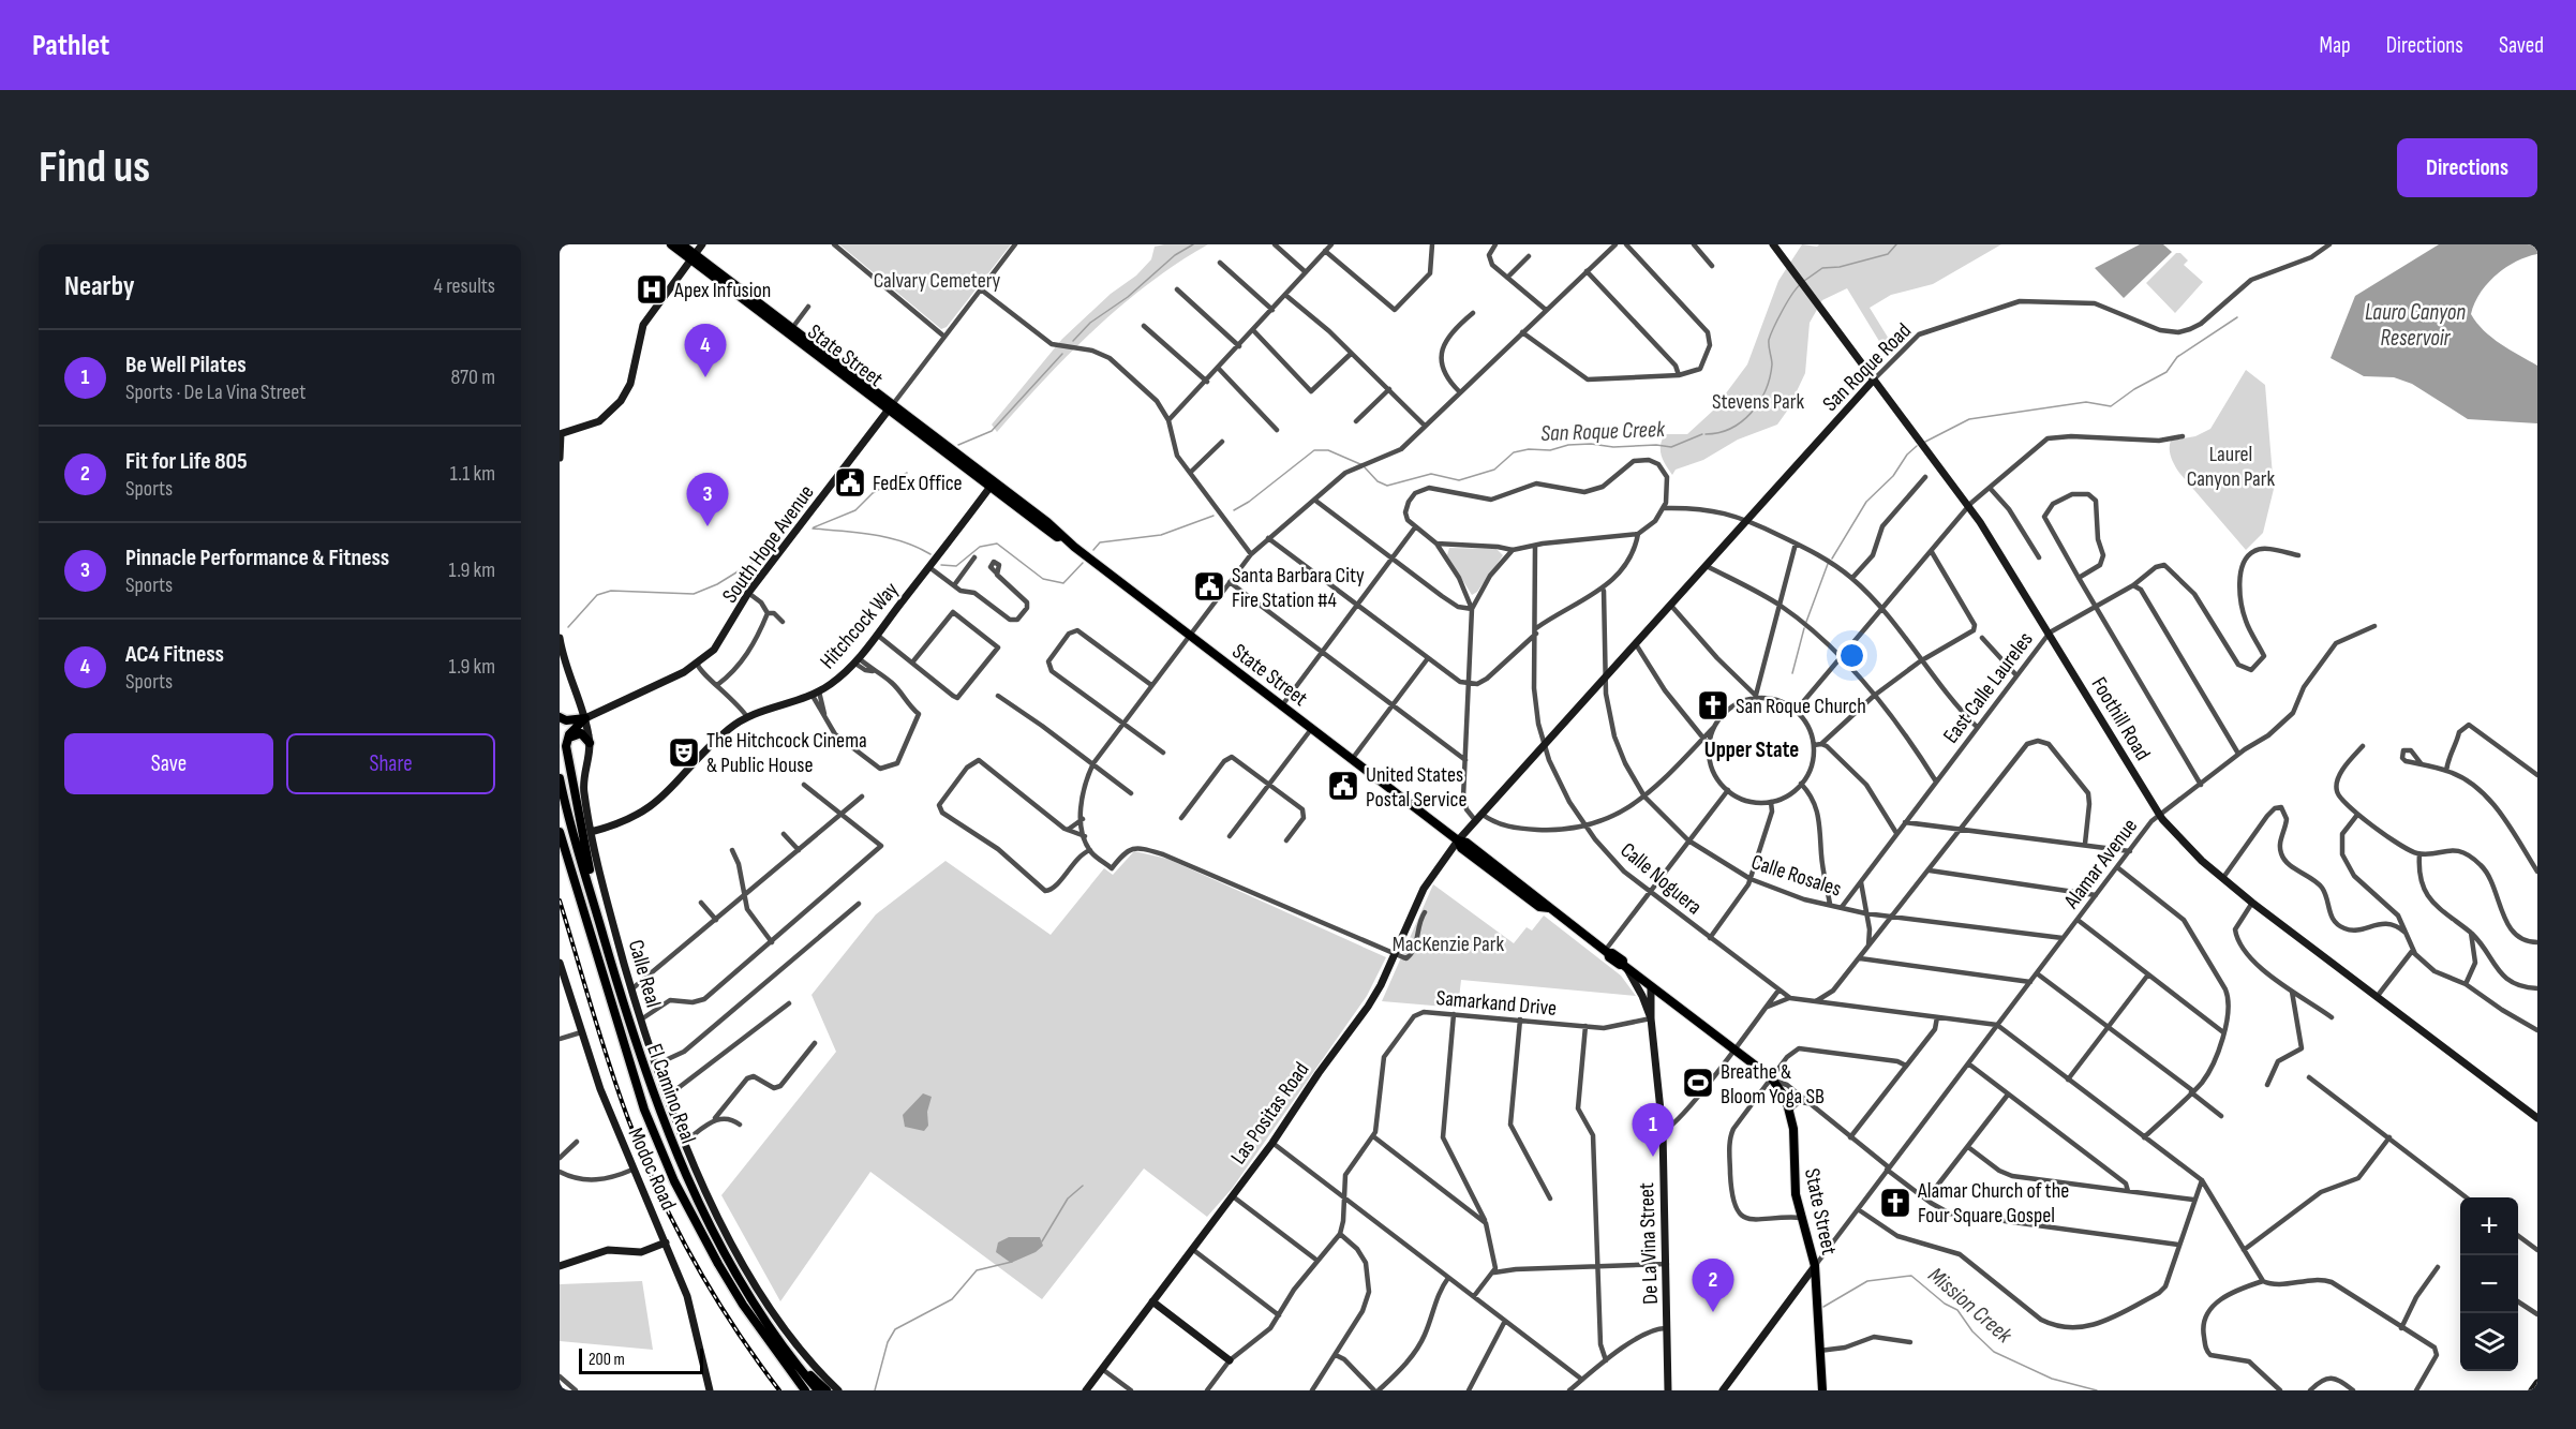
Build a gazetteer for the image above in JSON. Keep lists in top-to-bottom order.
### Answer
{
  "streets": {
    "highway": ["El Camino Real"],
    "main road": ["State Street"],
    "street": [
      "San Roque Road",
      "South Hope Avenue",
      "Hitchcock Way",
      "East Calle Laureles",
      "Foothill Road",
      "Alamar Avenue",
      "Calle Rosales",
      "Calle Noguera",
      "Calle Real",
      "Samarkand Drive",
      "Las Positas Road",
      "Modoc Road",
      "De La Vina Street"
    ]
  },
  "crossings": [
    ["State Street", "San Roque Road"],
    ["State Street", "South Hope Avenue"],
    ["State Street", "Hitchcock Way"],
    ["State Street", "Alamar Avenue"],
    ["State Street", "Las Positas Road"],
    ["State Street", "De La Vina Street"],
    ["San Roque Road", "Foothill Road"],
    ["San Roque Road", "Calle Rosales"],
    ["San Roque Road", "Calle Noguera"],
    ["San Roque Road", "Las Positas Road"],
    ["South Hope Avenue", "Calle Real"],
    ["Hitchcock Way", "Calle Real"],
    ["East Calle Laureles", "Foothill Road"],
    ["East Calle Laureles", "Calle Rosales"],
    ["Foothill Road", "Alamar Avenue"],
    ["Alamar Avenue", "Calle Rosales"],
    ["Alamar Avenue", "Calle Noguera"],
    ["Samarkand Drive", "De La Vina Street"]
  ],
  "districts": ["Upper State"],
  "water": ["Lauro Canyon Reservoir", "San Roque Creek", "Mission Creek"],
  "parks": [
    "Calvary Cemetery",
    "Stevens Park",
    "Laurel Canyon Park",
    "MacKenzie Park"
  ],
  "places": {
    "hospital": ["Apex Infusion"],
    "public building": ["FedEx Office", "Santa Barbara City Fire Station #4", "United States Postal Service"],
    "church": ["San Roque Church", "Alamar Church of the Four Square Gospel"],
    "theatre": ["The Hitchcock Cinema & Public House"],
    "sports": ["Breathe & Bloom Yoga SB"]
  },
  "scale_bar": "200 m",
  "page": {
    "header": "Pathlet",
    "nav": ["Map", "Directions", "Saved"],
    "buttons": [
      "Directions",
      ["Save", "Share"]
    ],
    "title": "Find us",
    "heading": ["Nearby", "4 results"],
    "pins": [
      "4",
      "3",
      "1",
      "2"
    ],
    "list": [
      {
        "mark": "1",
        "name": "Be Well Pilates",
        "note": "Sports · De La Vina Street",
        "value": "870 m"
      },
      {
        "mark": "2",
        "name": "Fit for Life 805",
        "note": "Sports",
        "value": "1.1 km"
      },
      {
        "mark": "3",
        "name": "Pinnacle Performance & Fitness",
        "note": "Sports",
        "value": "1.9 km"
      },
      {
        "mark": "4",
        "name": "AC4 Fitness",
        "note": "Sports",
        "value": "1.9 km"
      }
    ],
    "map_buttons": ["+", "−"],
    "scale": "200 m"
  }
}
